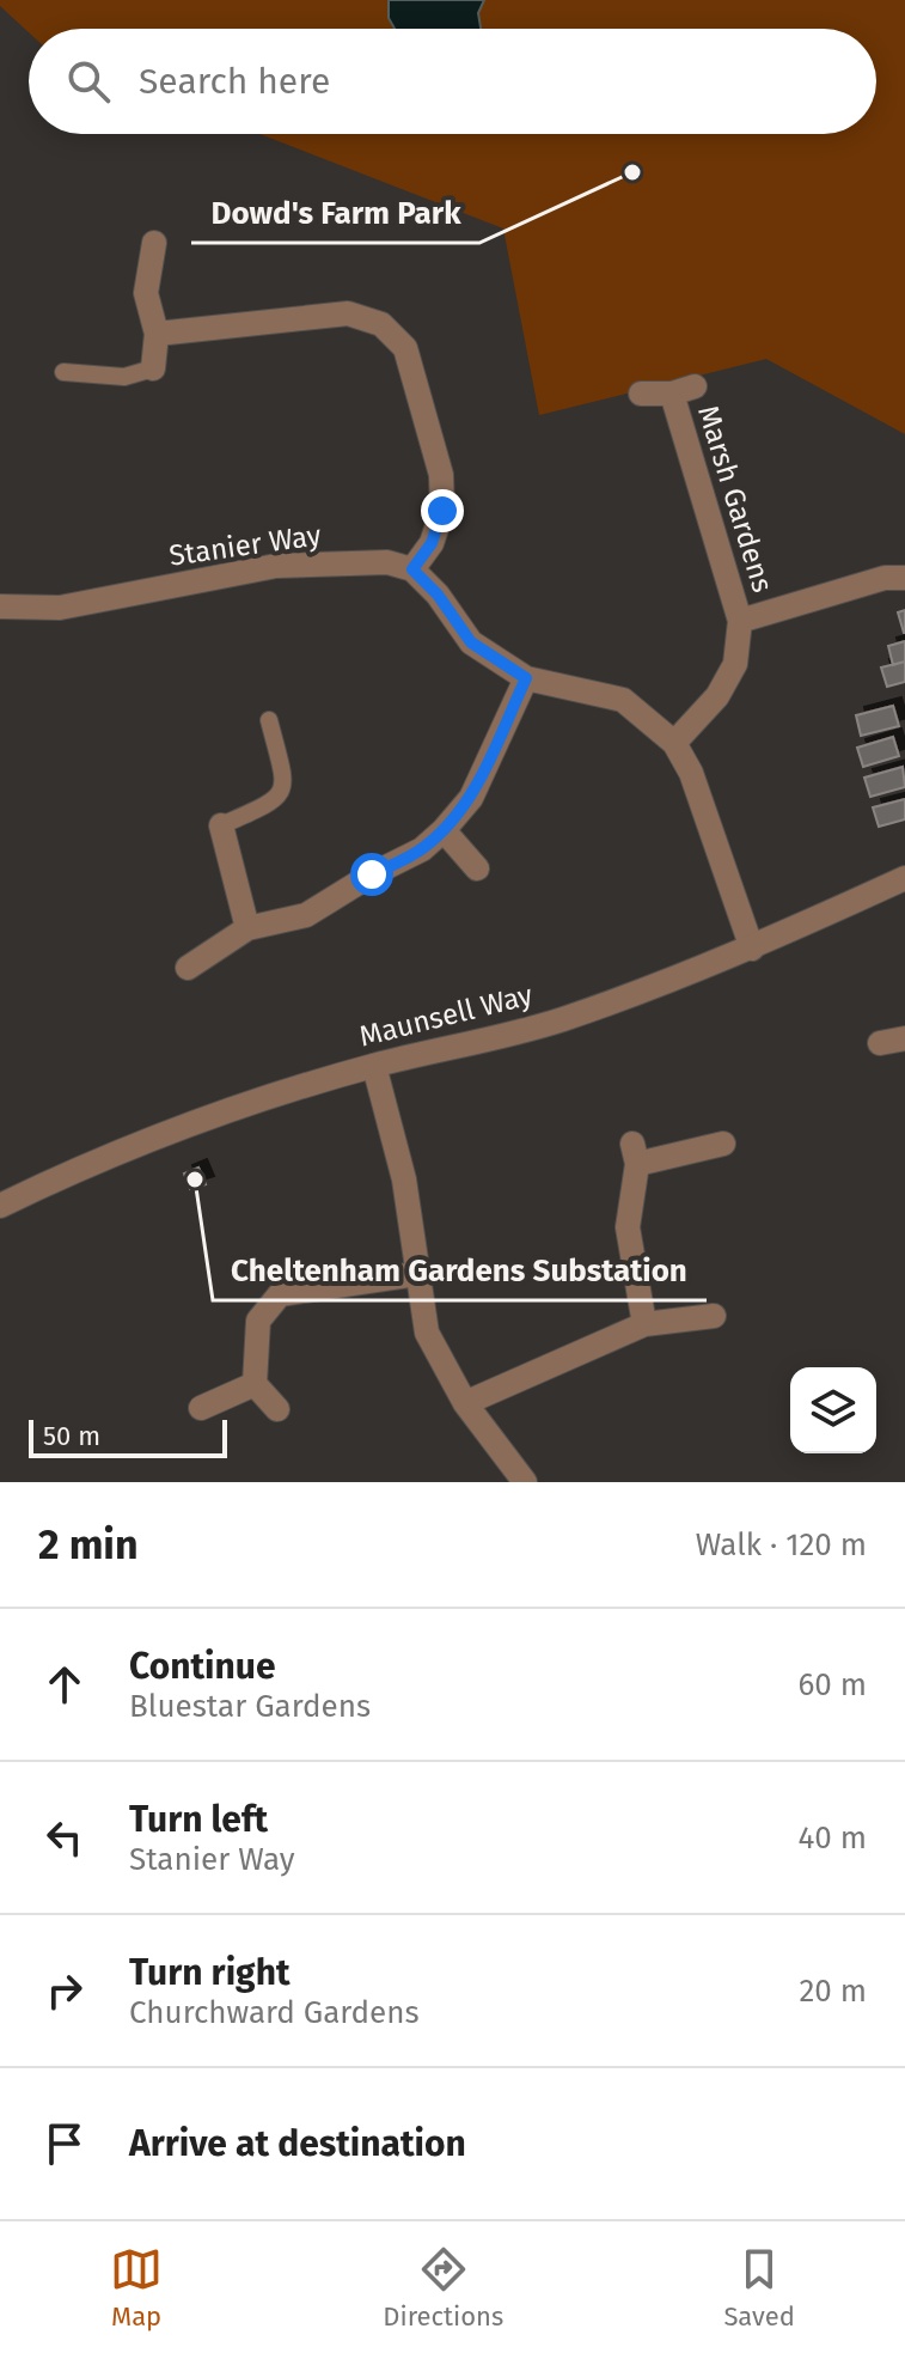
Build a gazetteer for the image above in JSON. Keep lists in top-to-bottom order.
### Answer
{
  "streets": {
    "street": ["Marsh Gardens", "Stanier Way", "Maunsell Way"]
  },
  "places": ["Dowd's Farm Park", "Cheltenham Gardens Substation"],
  "scale_bar": "50 m",
  "page": {
    "search": "Search here",
    "scale": "50 m",
    "heading": ["2 min", "Walk · 120 m"],
    "list": [
      ["Continue", "Bluestar Gardens", "60 m"],
      ["Turn left", "Stanier Way", "40 m"],
      ["Turn right", "Churchward Gardens", "20 m"],
      "Arrive at destination"
    ],
    "nav": ["Map", "Directions", "Saved"]
  }
}
